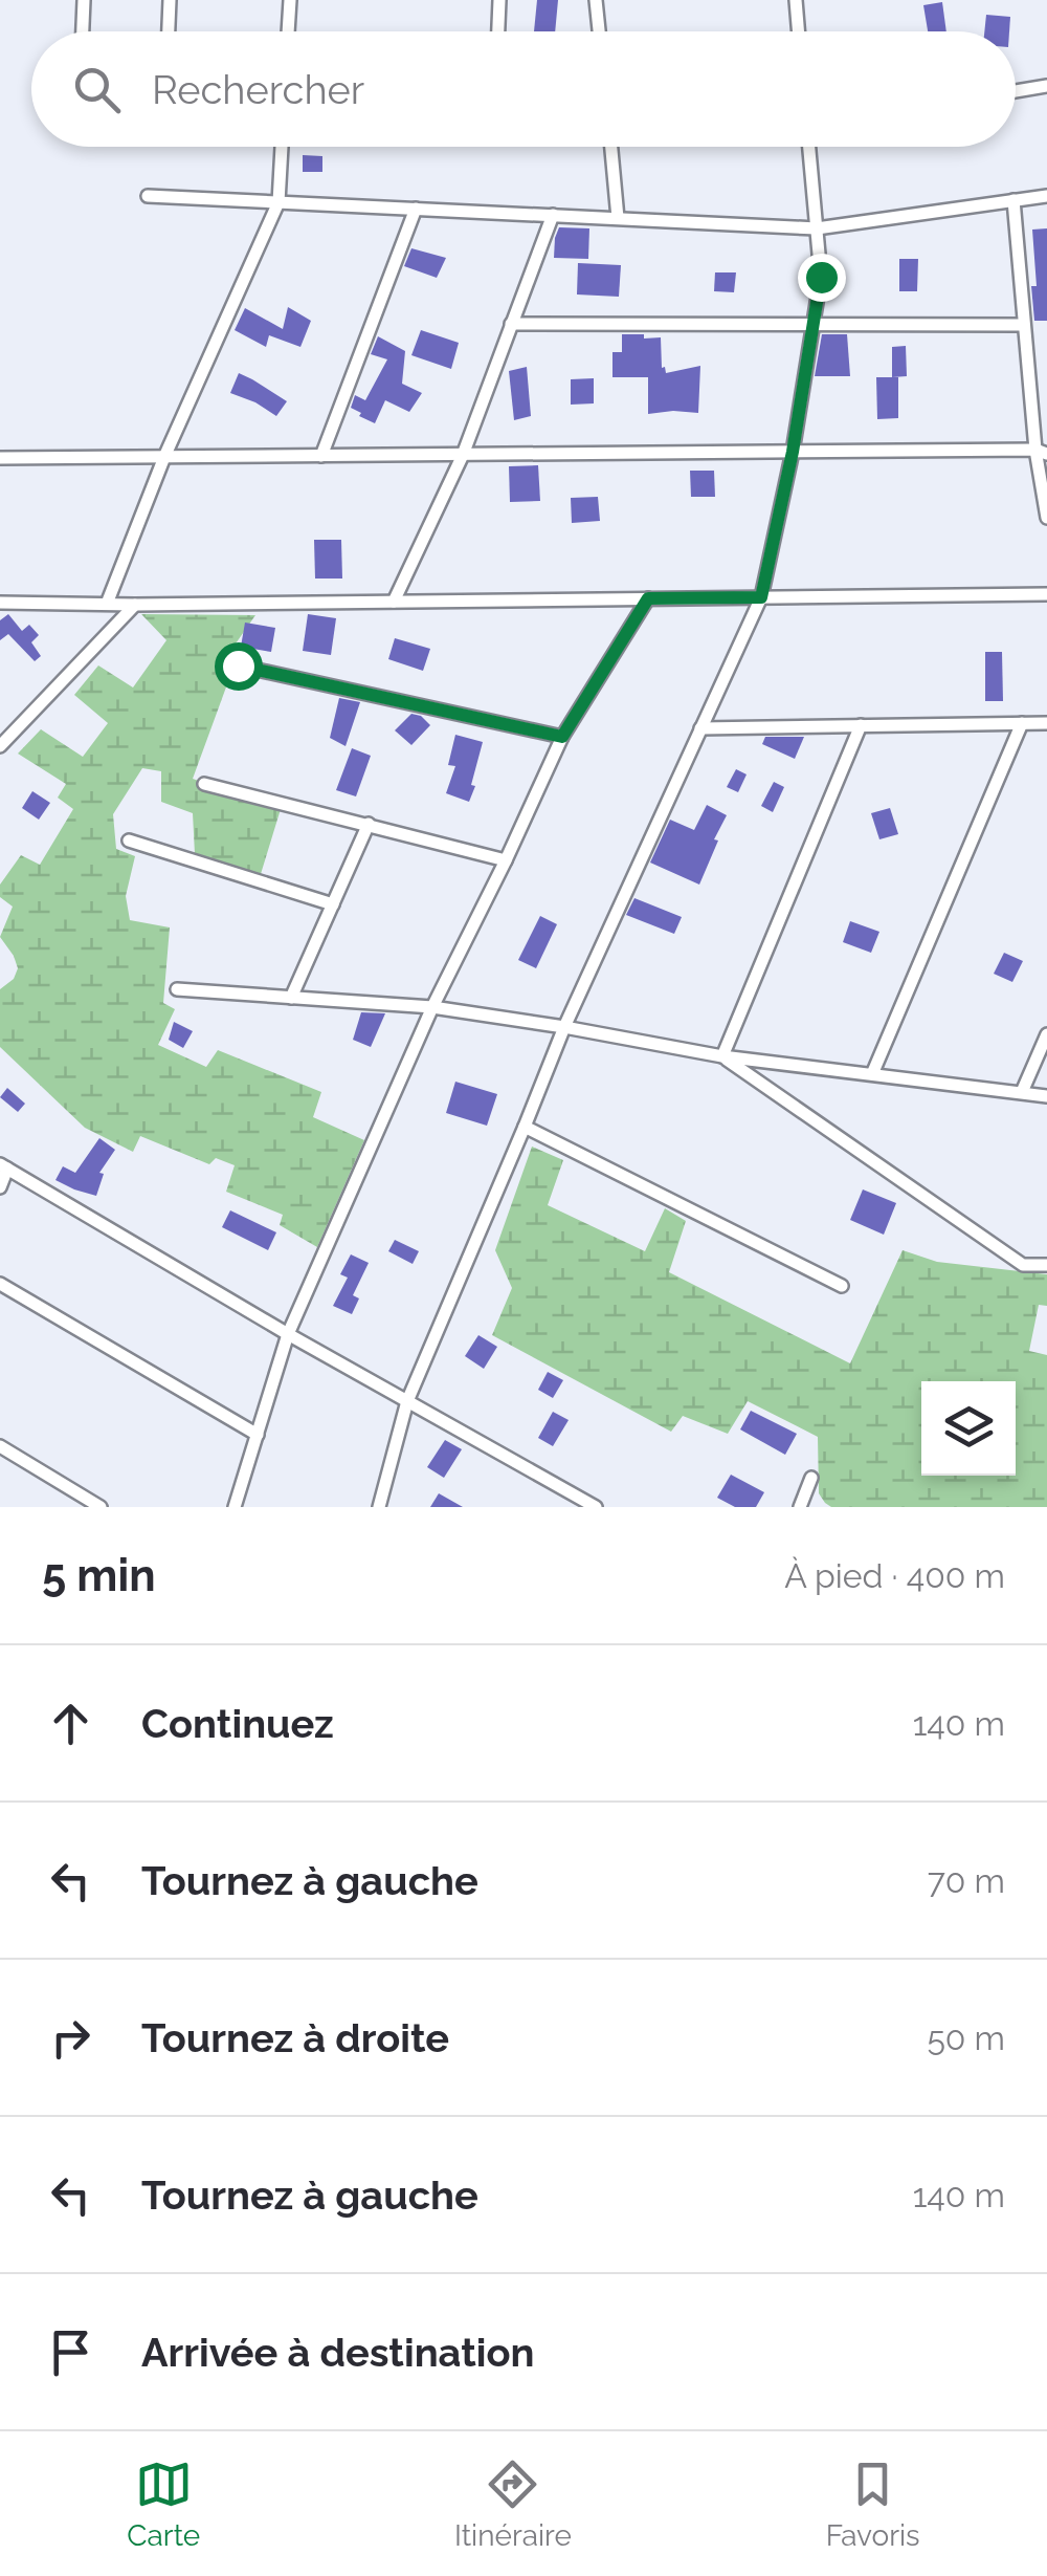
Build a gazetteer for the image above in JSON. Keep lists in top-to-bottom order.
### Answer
{
  "page": {
    "search": "Rechercher",
    "heading": ["5 min", "À pied · 400 m"],
    "list": [
      ["Continuez", "140 m"],
      ["Tournez à gauche", "70 m"],
      ["Tournez à droite", "50 m"],
      ["Tournez à gauche", "140 m"],
      "Arrivée à destination"
    ],
    "nav": ["Carte", "Itinéraire", "Favoris"]
  }
}
